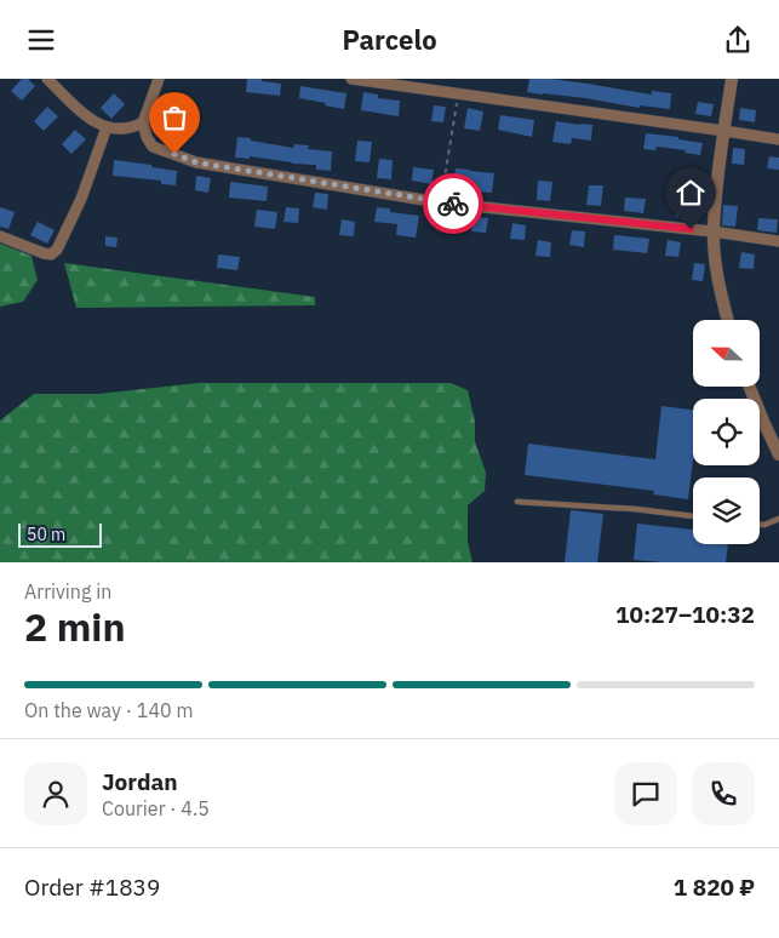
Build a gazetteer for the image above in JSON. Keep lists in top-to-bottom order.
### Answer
{
  "scale_bar": "50 m",
  "north": "left",
  "page": {
    "header": "Parcelo",
    "scale": "50 m",
    "heading": ["2 min", "Arriving in", "10:27–10:32"],
    "panel": [
      "Jordan",
      "Courier · 4.5",
      "Order #1839",
      "1 820 ₽"
    ],
    "bar": "On the way · 140 m"
  }
}
